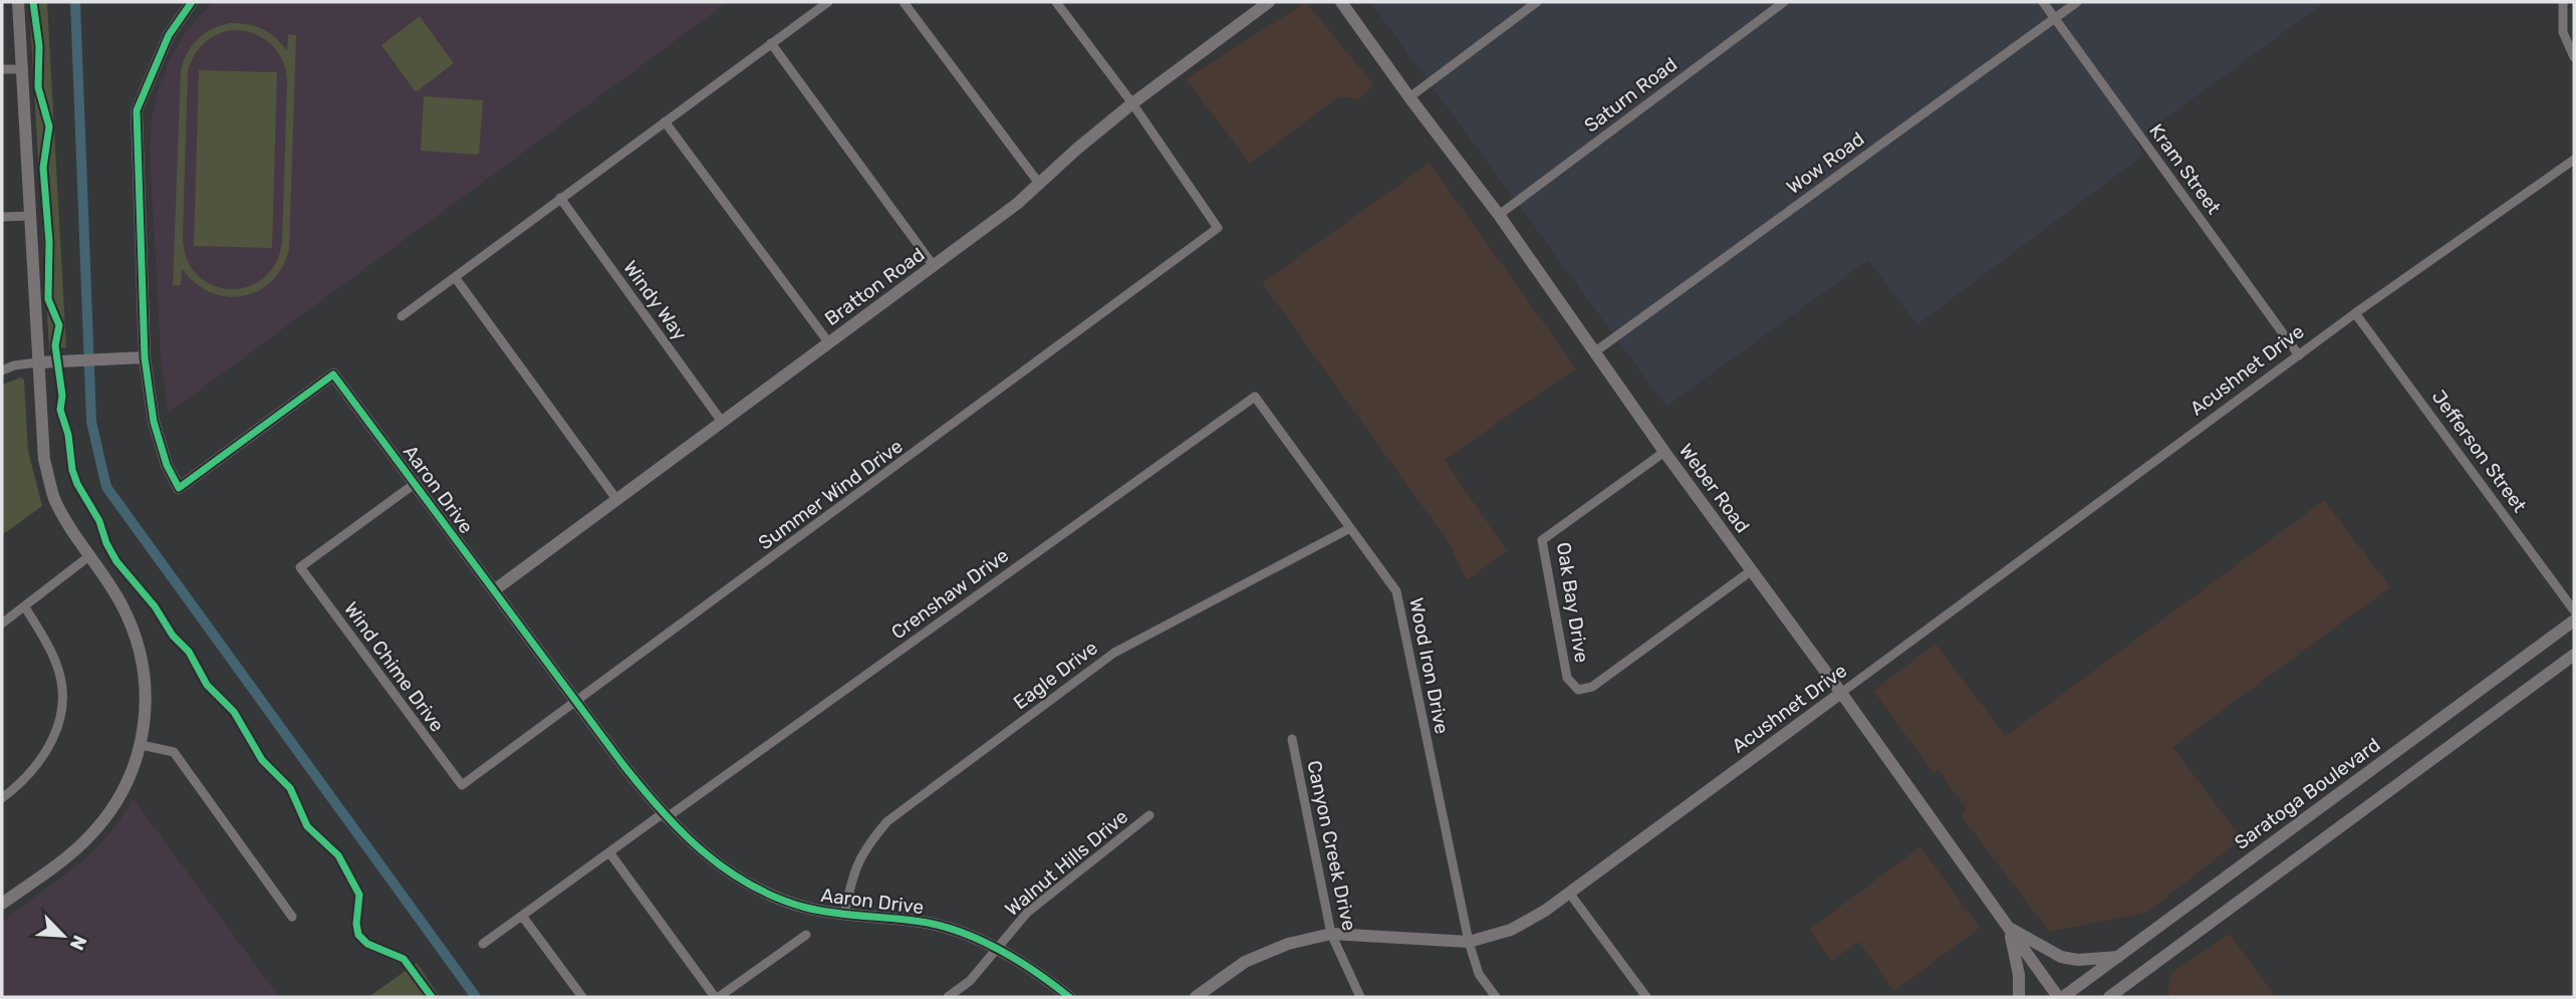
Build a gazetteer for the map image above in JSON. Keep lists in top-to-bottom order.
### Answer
{
  "streets": {
    "street": [
      "Saturn Road",
      "Wow Road",
      "Kram Street",
      "Bratton Road",
      "Windy Way",
      "Acushnet Drive",
      "Jefferson Street",
      "Weber Road",
      "Aaron Drive",
      "Summer Wind Drive",
      "Crenshaw Drive",
      "Oak Bay Drive",
      "Wood Iron Drive",
      "Wind Chime Drive",
      "Eagle Drive",
      "Saratoga Boulevard",
      "Canyon Creek Drive",
      "Walnut Hills Drive"
    ]
  },
  "crossings": [
    ["Saturn Road", "Weber Road"],
    ["Wow Road", "Kram Street"],
    ["Wow Road", "Weber Road"],
    ["Kram Street", "Acushnet Drive"],
    ["Bratton Road", "Windy Way"],
    ["Bratton Road", "Aaron Drive"],
    ["Bratton Road", "Summer Wind Drive"],
    ["Acushnet Drive", "Jefferson Street"],
    ["Acushnet Drive", "Weber Road"],
    ["Acushnet Drive", "Wood Iron Drive"],
    ["Acushnet Drive", "Canyon Creek Drive"],
    ["Weber Road", "Oak Bay Drive"],
    ["Aaron Drive", "Summer Wind Drive"],
    ["Aaron Drive", "Crenshaw Drive"],
    ["Aaron Drive", "Wind Chime Drive"],
    ["Aaron Drive", "Eagle Drive"],
    ["Aaron Drive", "Walnut Hills Drive"],
    ["Summer Wind Drive", "Wind Chime Drive"],
    ["Crenshaw Drive", "Wood Iron Drive"],
    ["Wood Iron Drive", "Eagle Drive"]
  ],
  "north": "bottom right"
}
